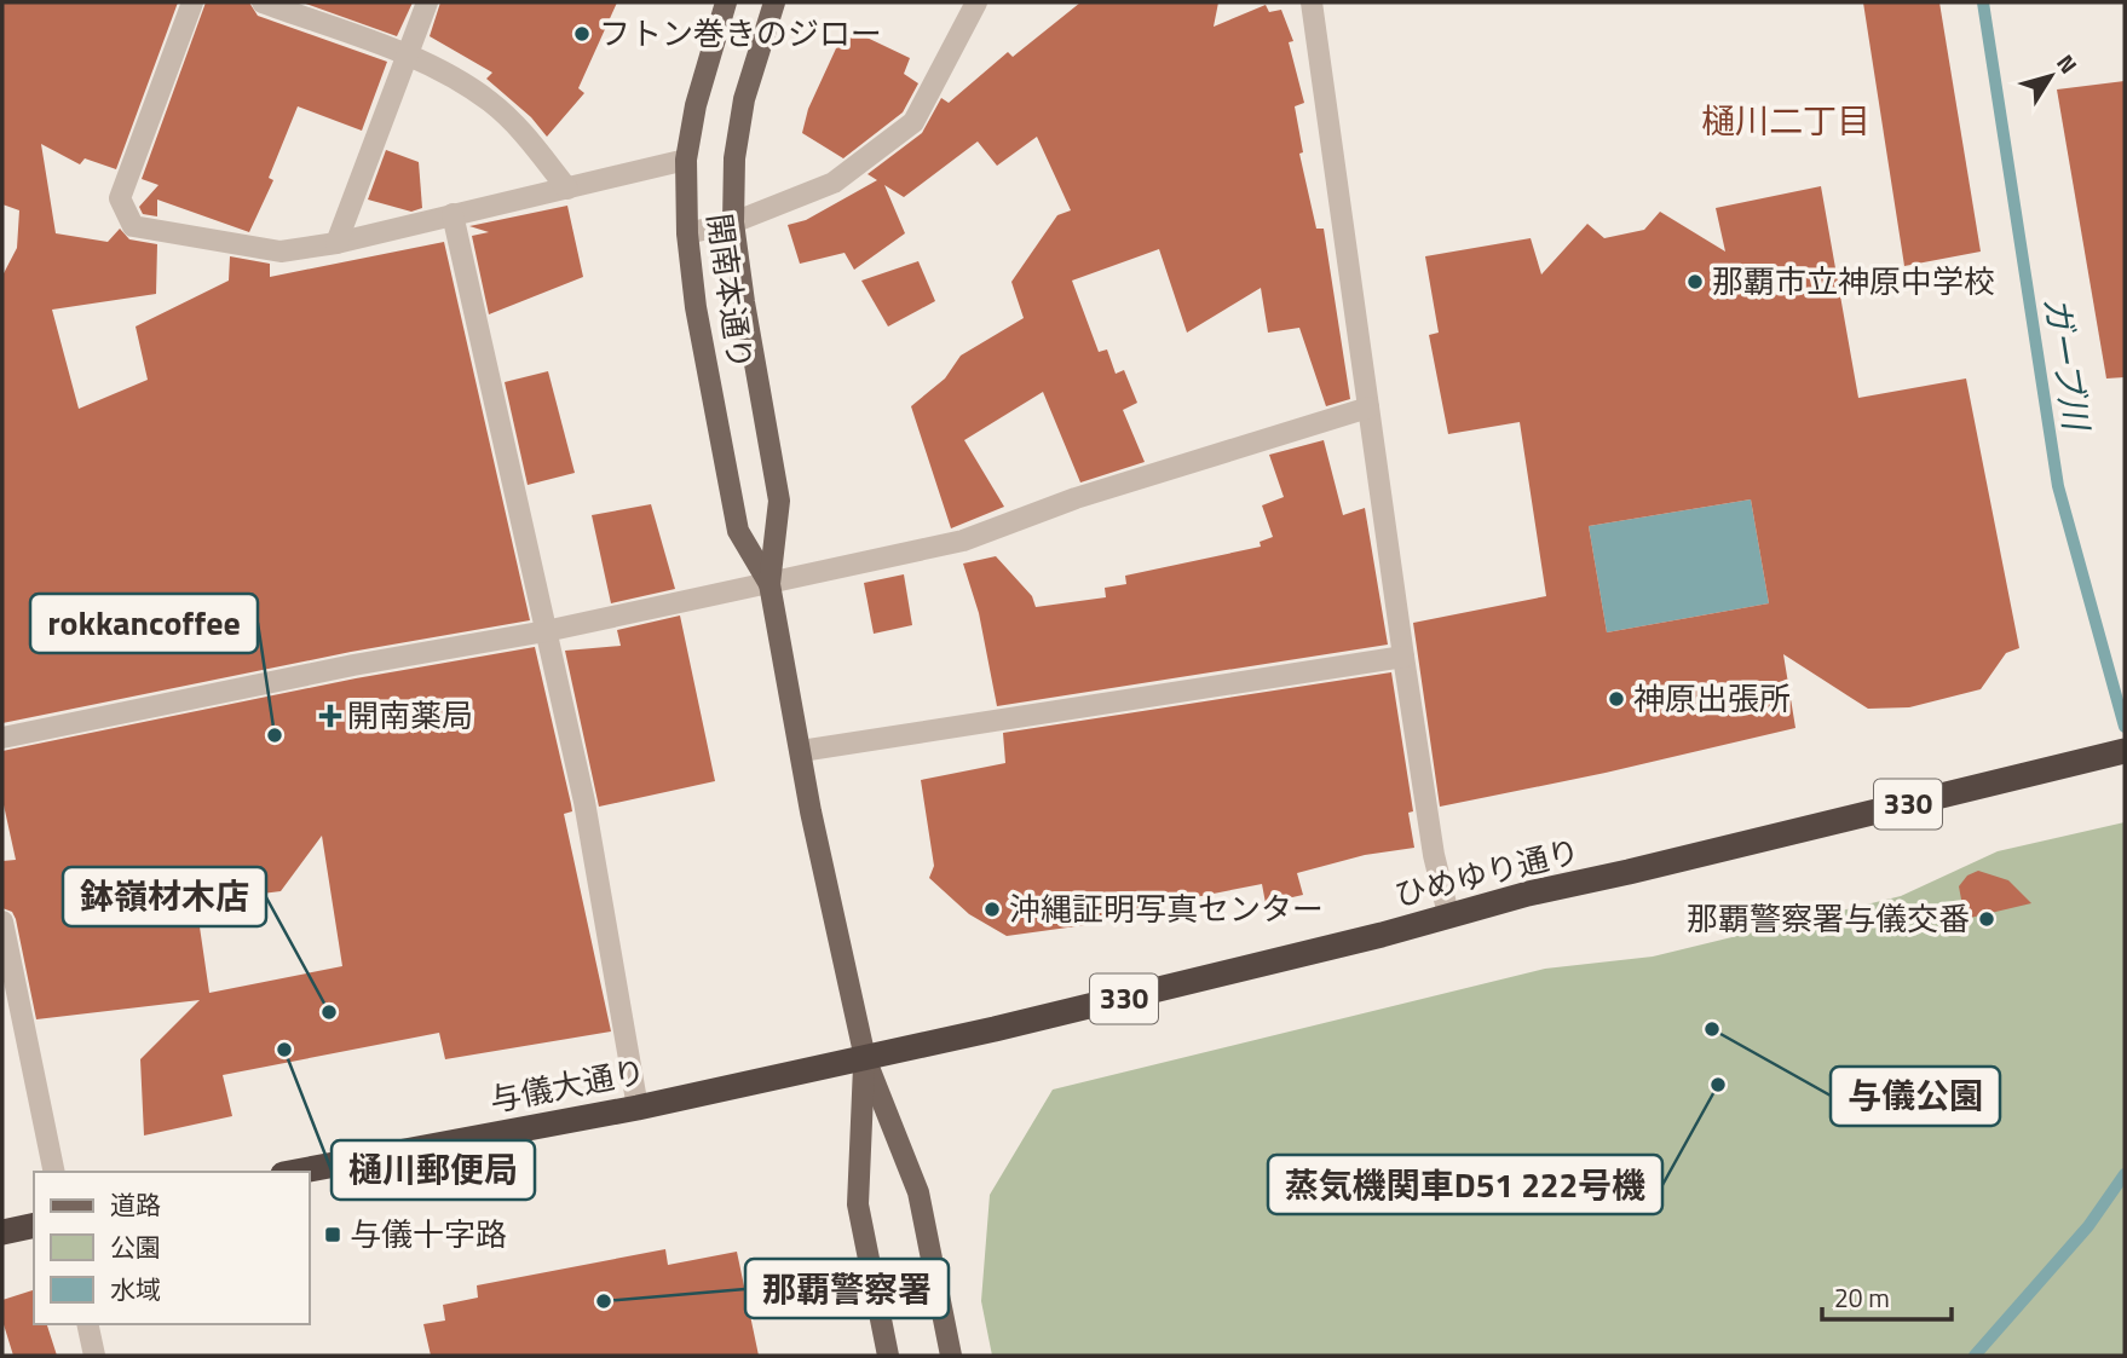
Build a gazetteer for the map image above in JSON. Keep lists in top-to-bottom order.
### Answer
{
  "streets": {
    "highway": ["330", "ひめゆり通り", "与儀大通り"],
    "main road": ["開南本通り"]
  },
  "crossings": [
    ["開南本通り", "ひめゆり通り"],
    ["開南本通り", "与儀大通り"],
    ["ひめゆり通り", "与儀大通り"]
  ],
  "districts": ["樋川二丁目"],
  "water": ["ガーブ川"],
  "places": {
    "other": [
      "フトン巻きのジロー",
      "那覇市立神原中学校",
      "神原出張所",
      "rokkancoffee",
      "沖縄証明写真センター",
      "那覇警察署与儀交番",
      "鉢嶺材木店",
      "与儀公園",
      "樋川郵便局",
      "蒸気機関車D51 222号機",
      "那覇警察署"
    ],
    "health": ["開南薬局"],
    "transit": ["与儀十字路"]
  },
  "legend": ["道路", "公園", "水域"],
  "scale_bar": "20 m",
  "north": "top right"
}
